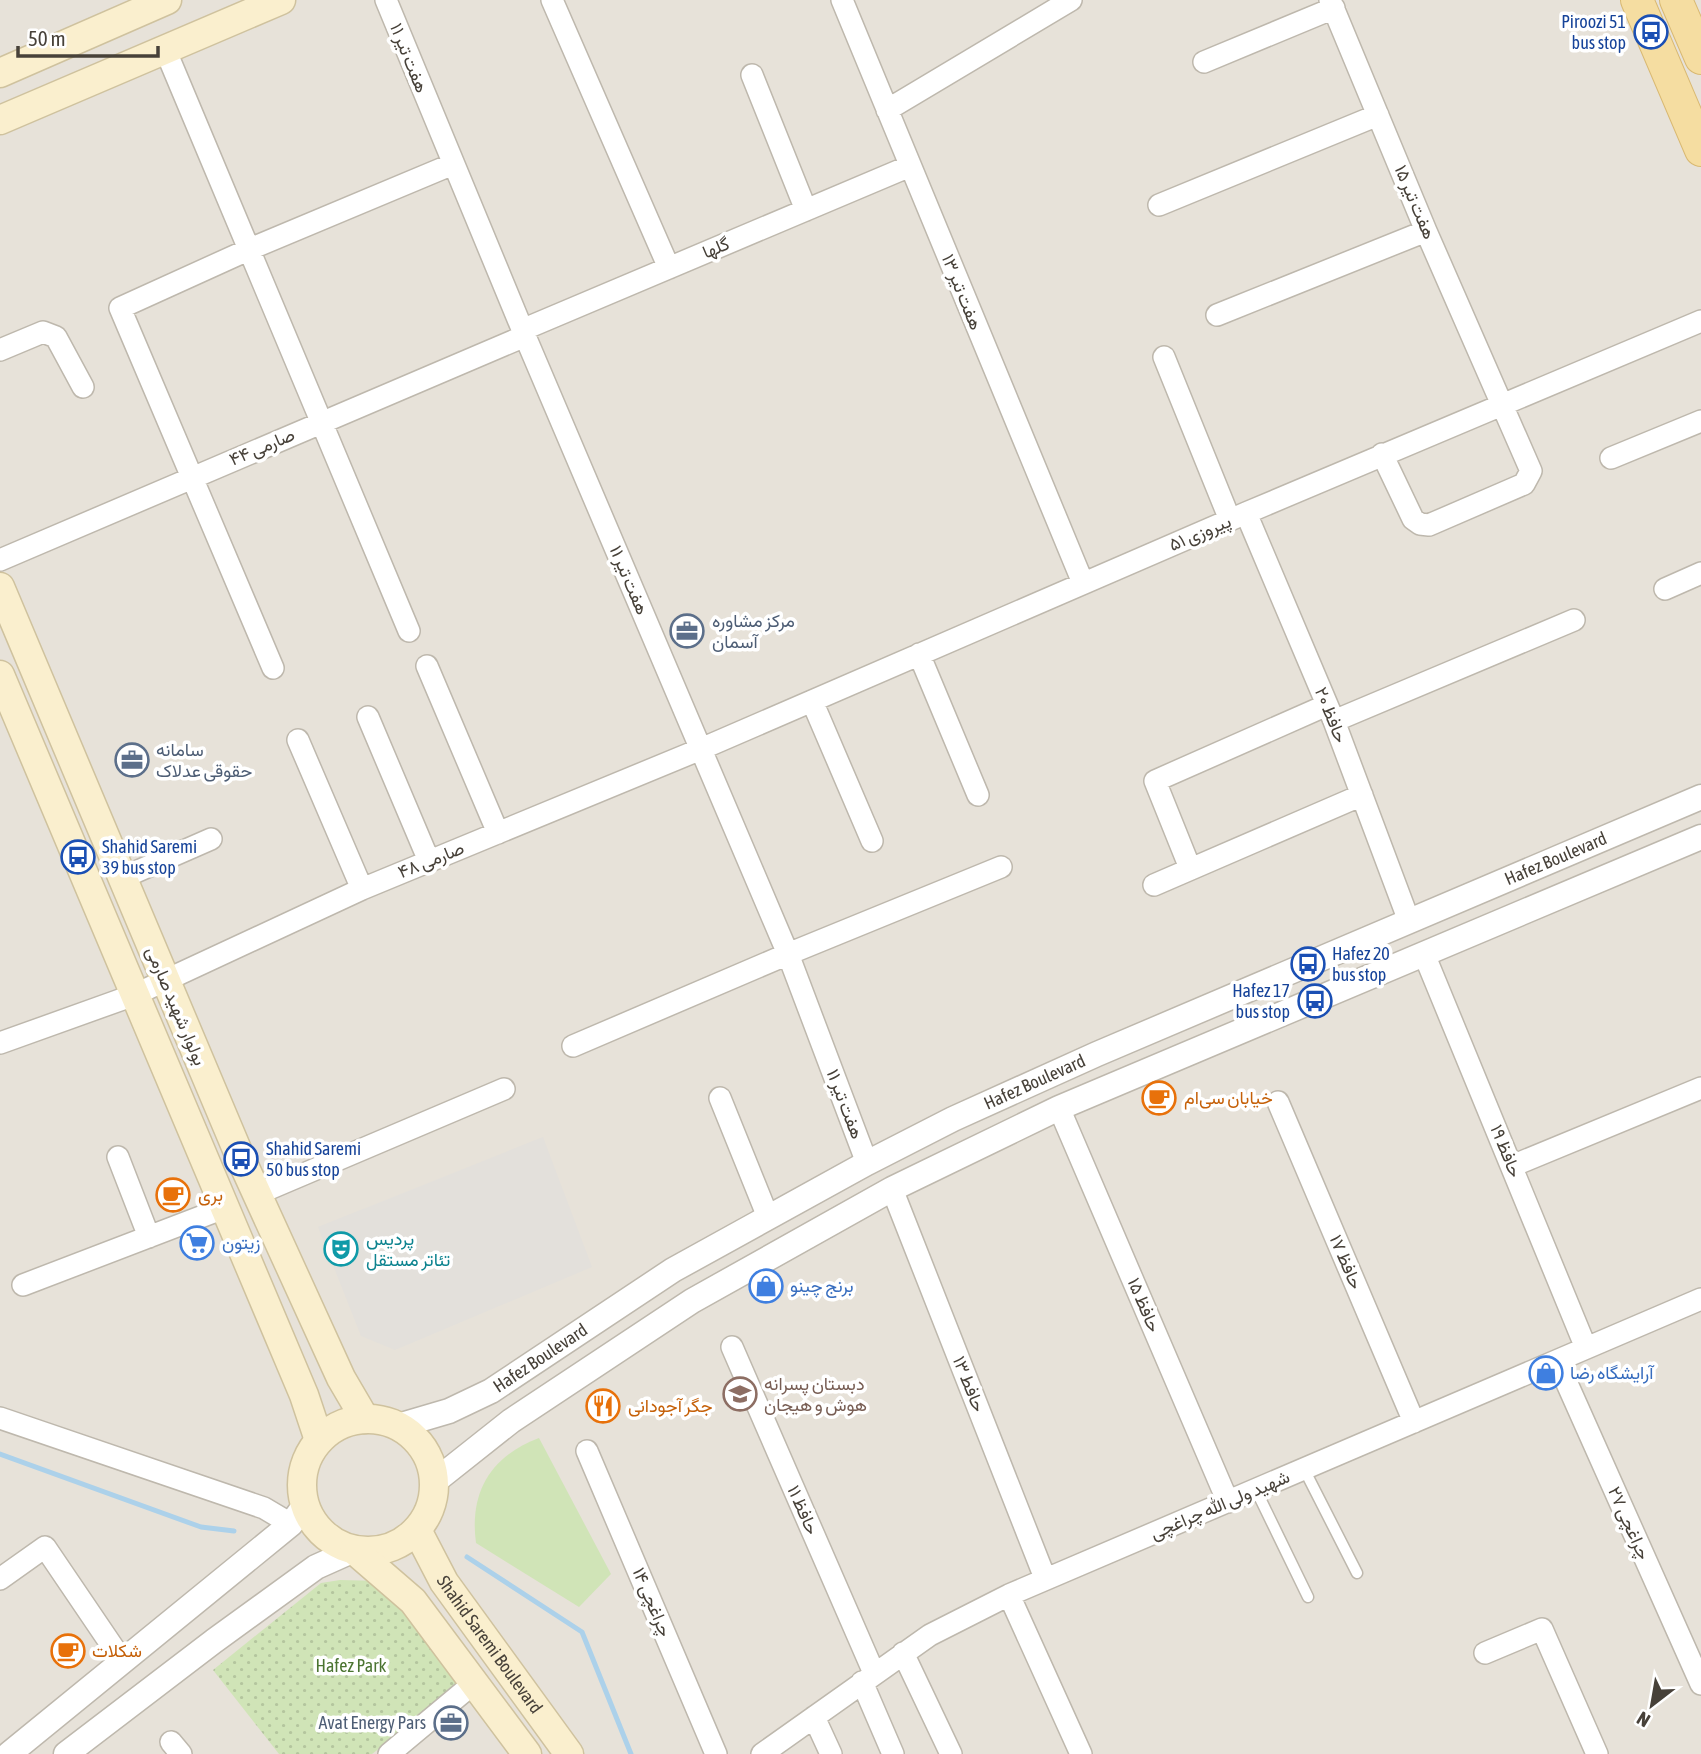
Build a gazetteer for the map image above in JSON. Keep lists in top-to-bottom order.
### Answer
{
  "streets": {
    "main road": ["بولوار شهید صارمی", "Shahid Saremi Boulevard"],
    "street": [
      "هفت تیر ۱۱",
      "هفت تیر ۱۵",
      "گلها",
      "هفت تیر ۱۳",
      "صارمی ۴۴",
      "پیروزی ۵۱",
      "حافظ ۲۰",
      "Hafez Boulevard",
      "صارمی ۴۸",
      "حافظ ۱۹",
      "حافظ ۱۷",
      "حافظ ۱۵",
      "حافط ۱۳",
      "شهید ولی الله چراغچی",
      "حافظ ۱۱",
      "چراغچی ۲۷",
      "چراغچی ۱۴"
    ]
  },
  "crossings": [
    ["هفت تیر ۱۱", "گلها"],
    ["هفت تیر ۱۱", "صارمی ۴۴"],
    ["هفت تیر ۱۱", "پیروزی ۵۱"],
    ["هفت تیر ۱۱", "Hafez Boulevard"],
    ["هفت تیر ۱۱", "صارمی ۴۸"],
    ["هفت تیر ۱۵", "پیروزی ۵۱"],
    ["گلها", "هفت تیر ۱۳"],
    ["گلها", "صارمی ۴۴"],
    ["هفت تیر ۱۳", "پیروزی ۵۱"],
    ["پیروزی ۵۱", "حافظ ۲۰"],
    ["پیروزی ۵۱", "صارمی ۴۸"],
    ["حافظ ۲۰", "Hafez Boulevard"],
    ["Hafez Boulevard", "بولوار شهید صارمی"],
    ["Hafez Boulevard", "حافظ ۱۹"],
    ["Hafez Boulevard", "حافظ ۱۵"],
    ["Hafez Boulevard", "حافط ۱۳"],
    ["Hafez Boulevard", "Shahid Saremi Boulevard"],
    ["صارمی ۴۸", "بولوار شهید صارمی"],
    ["بولوار شهید صارمی", "Shahid Saremi Boulevard"],
    ["حافظ ۱۹", "شهید ولی الله چراغچی"],
    ["حافظ ۱۷", "شهید ولی الله چراغچی"],
    ["حافظ ۱۵", "شهید ولی الله چراغچی"],
    ["حافط ۱۳", "شهید ولی الله چراغچی"],
    ["شهید ولی الله چراغچی", "حافظ ۱۱"],
    ["شهید ولی الله چراغچی", "چراغچی ۲۷"]
  ],
  "parks": ["Hafez Park"],
  "places": {
    "bus stop": [
      "Piroozi 51 bus stop",
      "Shahid Saremi 39 bus stop",
      "Hafez 20 bus stop",
      "Hafez 17 bus stop",
      "Shahid Saremi 50 bus stop"
    ],
    "office": ["مرکز مشاوره آسمان", "سامانه حقوقی عدلاک", "Avat Energy Pars"],
    "cafe": ["خیابان سی‌ام", "بری", "شکلات"],
    "supermarket": ["زیتون"],
    "theatre": ["پردیس تئاتر مستقل"],
    "shop": ["برنج چینو", "آرایشگاه رضا"],
    "school or university": ["دبستان پسرانه هوش و هیجان"],
    "restaurant": ["جگر آجودانی"]
  },
  "scale_bar": "50 m",
  "north": "bottom left"
}
